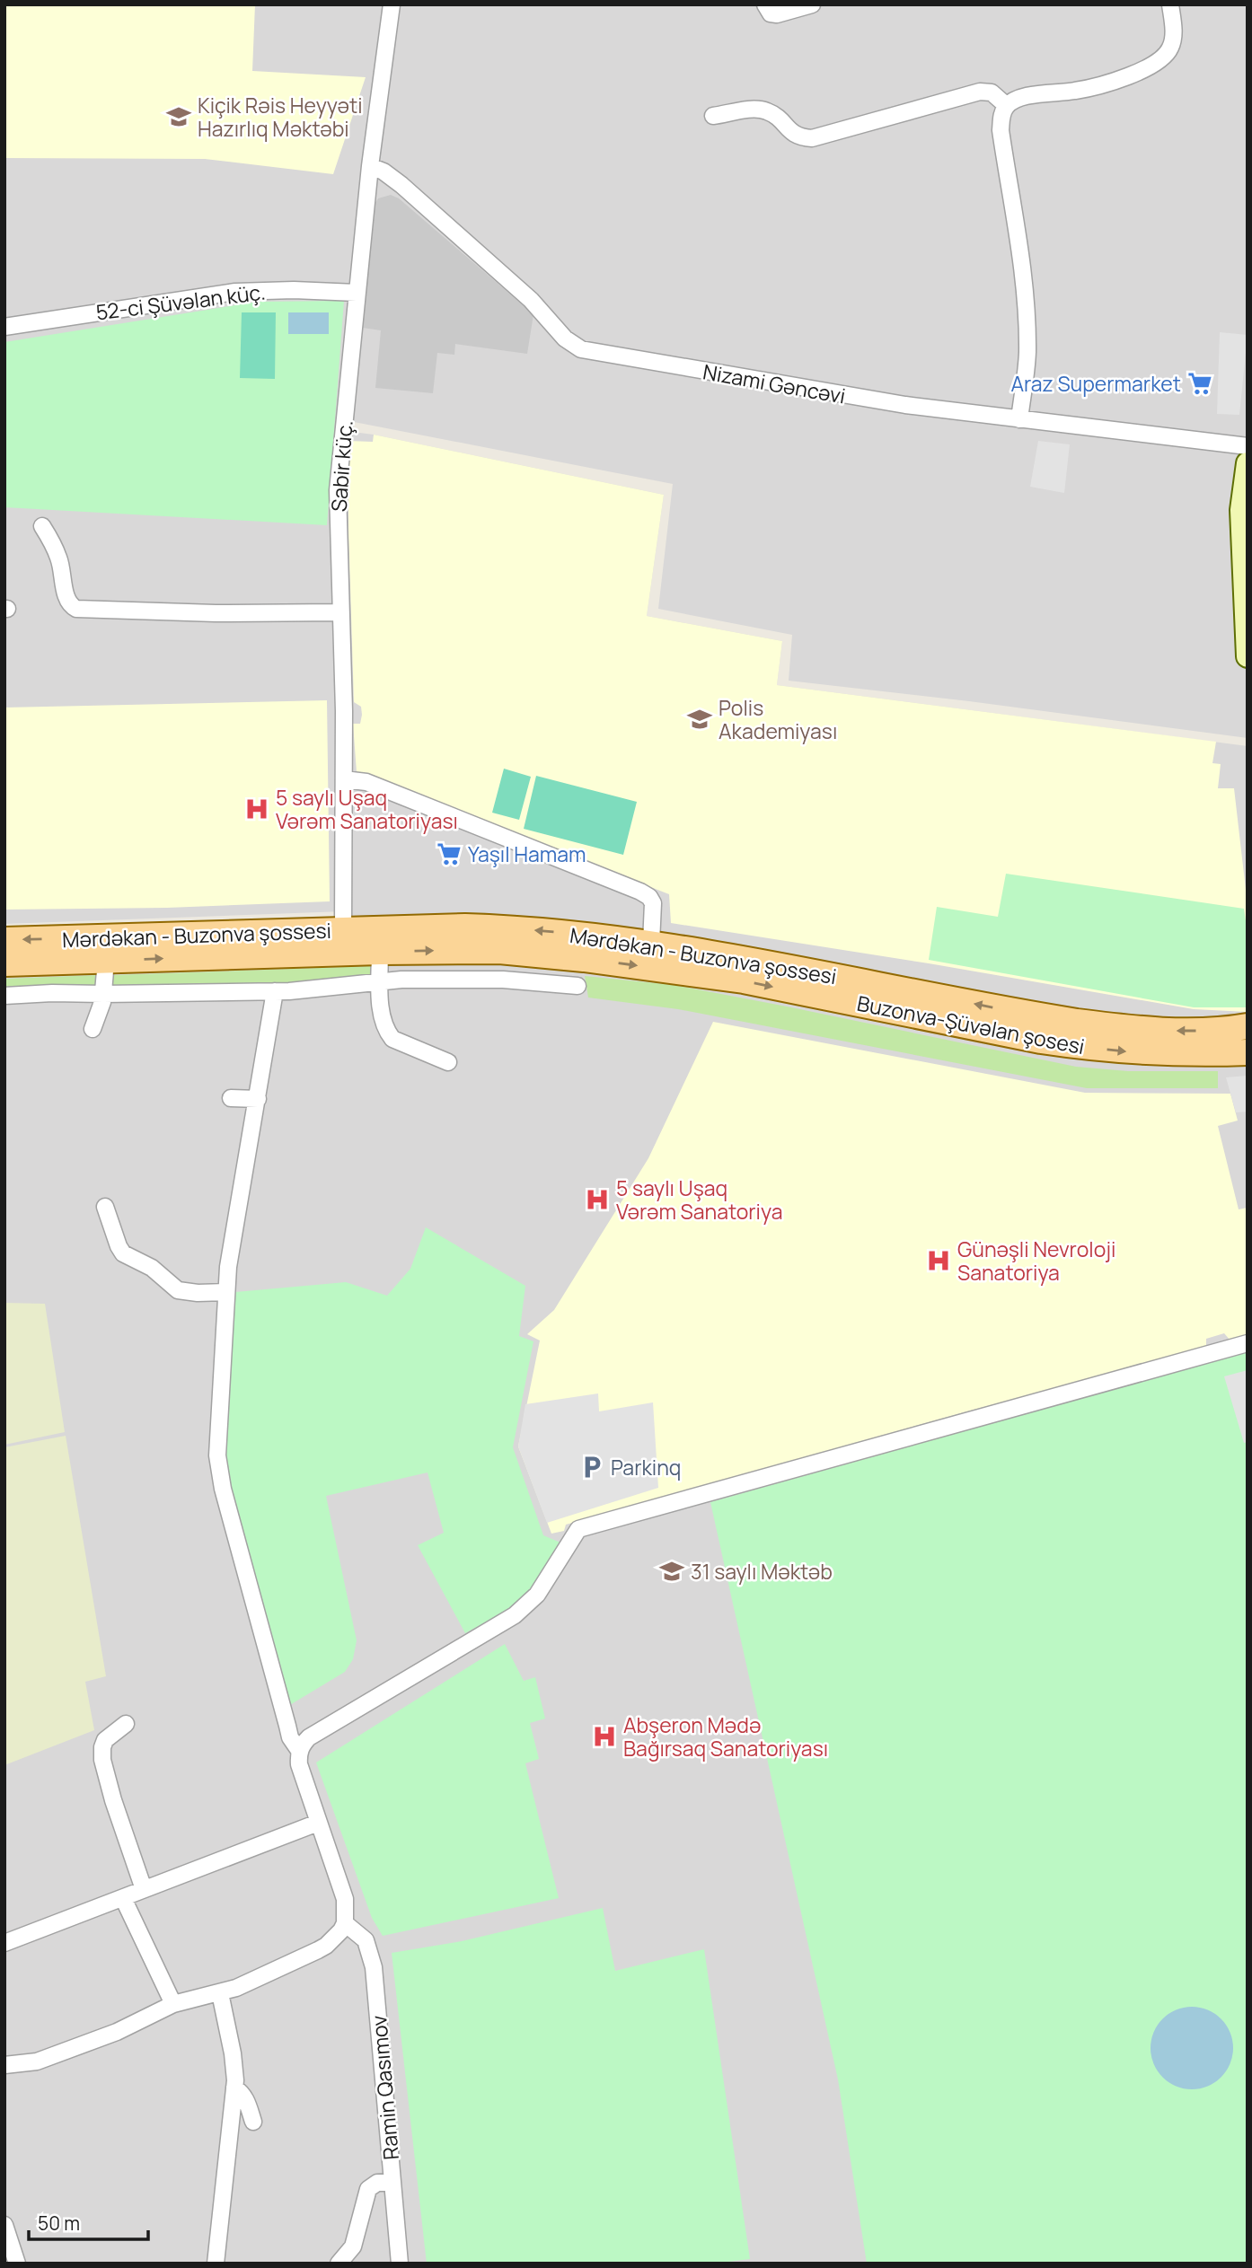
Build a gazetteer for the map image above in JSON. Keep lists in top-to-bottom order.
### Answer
{
  "streets": {
    "main road": ["Mərdəkan - Buzonva şossesi", "Buzonva-Şüvəlan şosesi"],
    "street": [
      "52-ci Şüvəlan küç.",
      "Nizami Gəncəvi",
      "Sabir küç.",
      "Ramin Qasımov"
    ]
  },
  "crossings": [
    ["52-ci Şüvəlan küç.", "Sabir küç."],
    ["Nizami Gəncəvi", "Sabir küç."],
    ["Sabir küç.", "Mərdəkan - Buzonva şossesi"]
  ],
  "one_way": ["Mərdəkan - Buzonva şossesi", "Buzonva-Şüvəlan şosesi"],
  "places": {
    "school or university": ["Kiçik Rəis Heyyəti Hazırlıq Məktəbi", "Polis Akademiyası", "31 saylı Məktəb"],
    "supermarket": ["Araz Supermarket", "Yaşıl Hamam"],
    "hospital": [
      "5 saylı Uşaq Vərəm Sanatoriyası",
      "5 saylı Uşaq Vərəm Sanatoriya",
      "Günəşli Nevroloji Sanatoriya",
      "Abşeron Mədə Bağırsaq Sanatoriyası"
    ],
    "parking": ["Parkinq"]
  },
  "scale_bar": "50 m"
}
